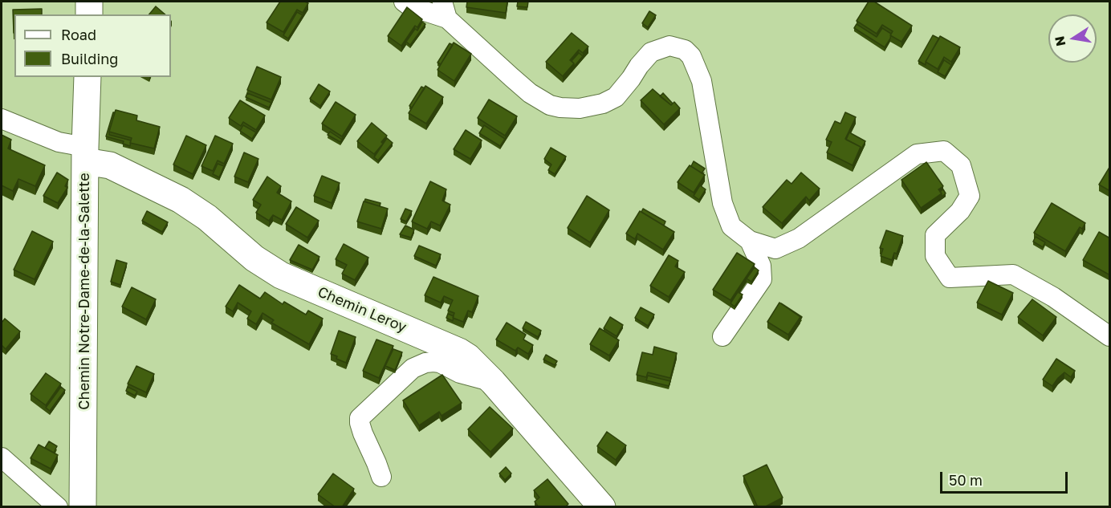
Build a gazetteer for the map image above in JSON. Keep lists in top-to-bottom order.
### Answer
{
  "streets": {
    "street": ["Chemin Notre-Dame-de-la-Salette", "Chemin Leroy"]
  },
  "crossings": [
    ["Chemin Notre-Dame-de-la-Salette", "Chemin Leroy"]
  ],
  "legend": ["Road", "Building"],
  "scale_bar": "50 m",
  "north": "left"
}
